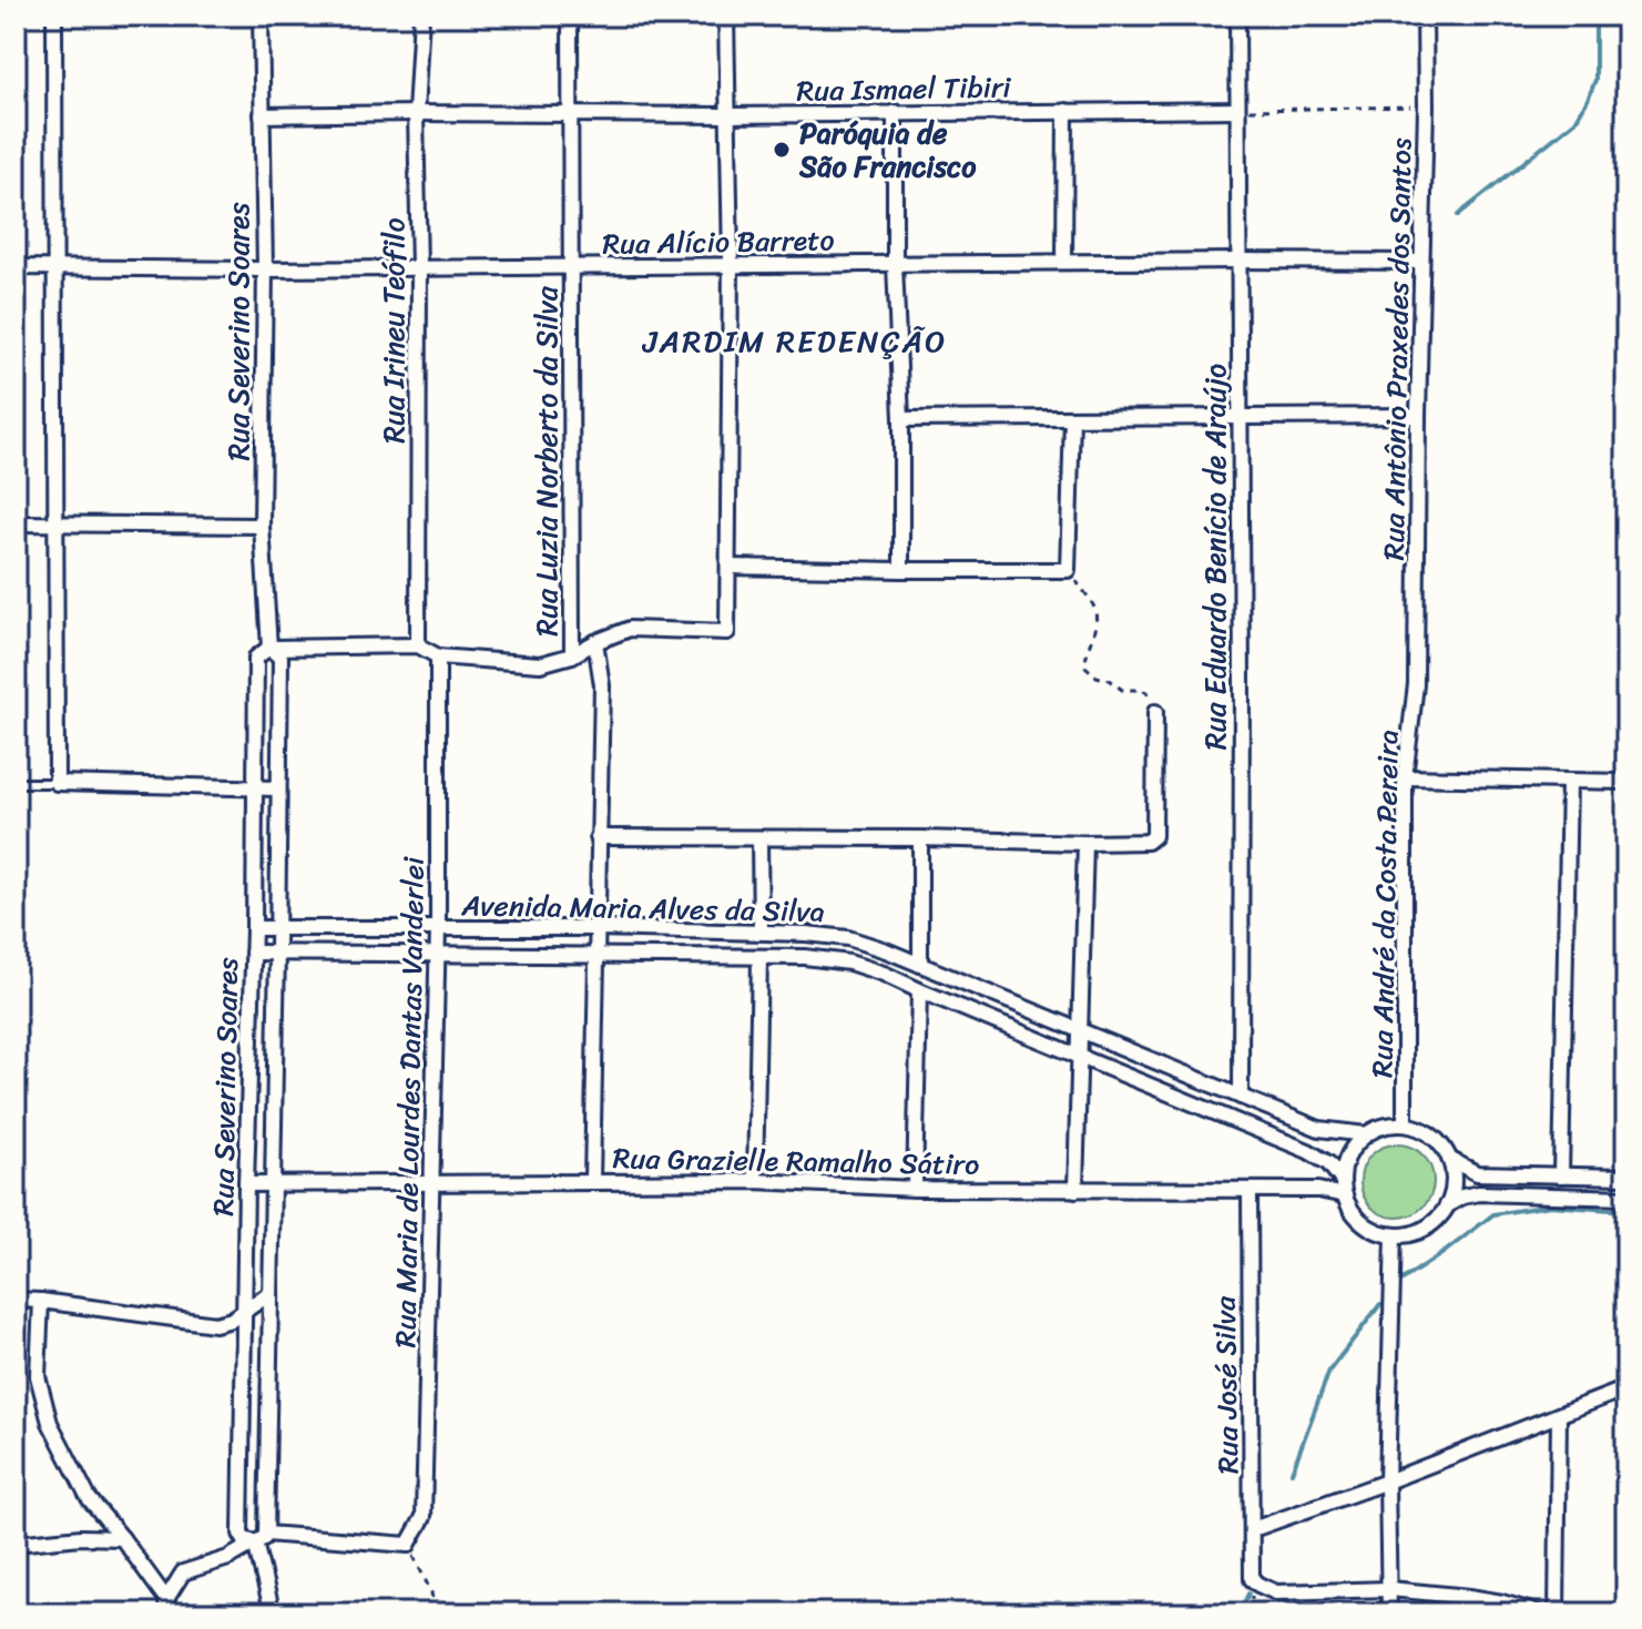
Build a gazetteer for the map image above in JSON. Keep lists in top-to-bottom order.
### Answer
{
  "streets": {
    "street": [
      "Rua Ismael Tibiri",
      "Rua Alício Barreto",
      "Rua Irineu Teófilo",
      "Rua Severino Soares",
      "Rua Antônio Praxedes dos Santos",
      "Rua Luzia Norberto da Silva",
      "Rua Eduardo Benício de Araújo",
      "Rua André da Costa Pereira",
      "Avenida Maria Alves da Silva",
      "Rua Maria de Lourdes Dantas Vanderlei",
      "Rua Grazielle Ramalho Sátiro",
      "Rua José Silva"
    ]
  },
  "crossings": [
    ["Rua Ismael Tibiri", "Rua Luzia Norberto da Silva"],
    ["Rua Ismael Tibiri", "Rua Eduardo Benício de Araújo"],
    ["Rua Alício Barreto", "Rua Irineu Teófilo"],
    ["Rua Alício Barreto", "Rua Severino Soares"],
    ["Rua Alício Barreto", "Rua Antônio Praxedes dos Santos"],
    ["Rua Alício Barreto", "Rua Luzia Norberto da Silva"],
    ["Rua Alício Barreto", "Rua Eduardo Benício de Araújo"],
    ["Rua Severino Soares", "Avenida Maria Alves da Silva"],
    ["Rua Severino Soares", "Rua Grazielle Ramalho Sátiro"],
    ["Rua Antônio Praxedes dos Santos", "Rua André da Costa Pereira"],
    ["Rua Eduardo Benício de Araújo", "Avenida Maria Alves da Silva"],
    ["Rua André da Costa Pereira", "Avenida Maria Alves da Silva"],
    ["Rua André da Costa Pereira", "Rua Grazielle Ramalho Sátiro"],
    ["Avenida Maria Alves da Silva", "Rua Maria de Lourdes Dantas Vanderlei"],
    ["Avenida Maria Alves da Silva", "Rua Grazielle Ramalho Sátiro"],
    ["Rua Maria de Lourdes Dantas Vanderlei", "Rua Grazielle Ramalho Sátiro"],
    ["Rua Grazielle Ramalho Sátiro", "Rua José Silva"]
  ],
  "districts": ["JARDIM REDENÇÃO"],
  "places": ["Paróquia de São Francisco"]
}
